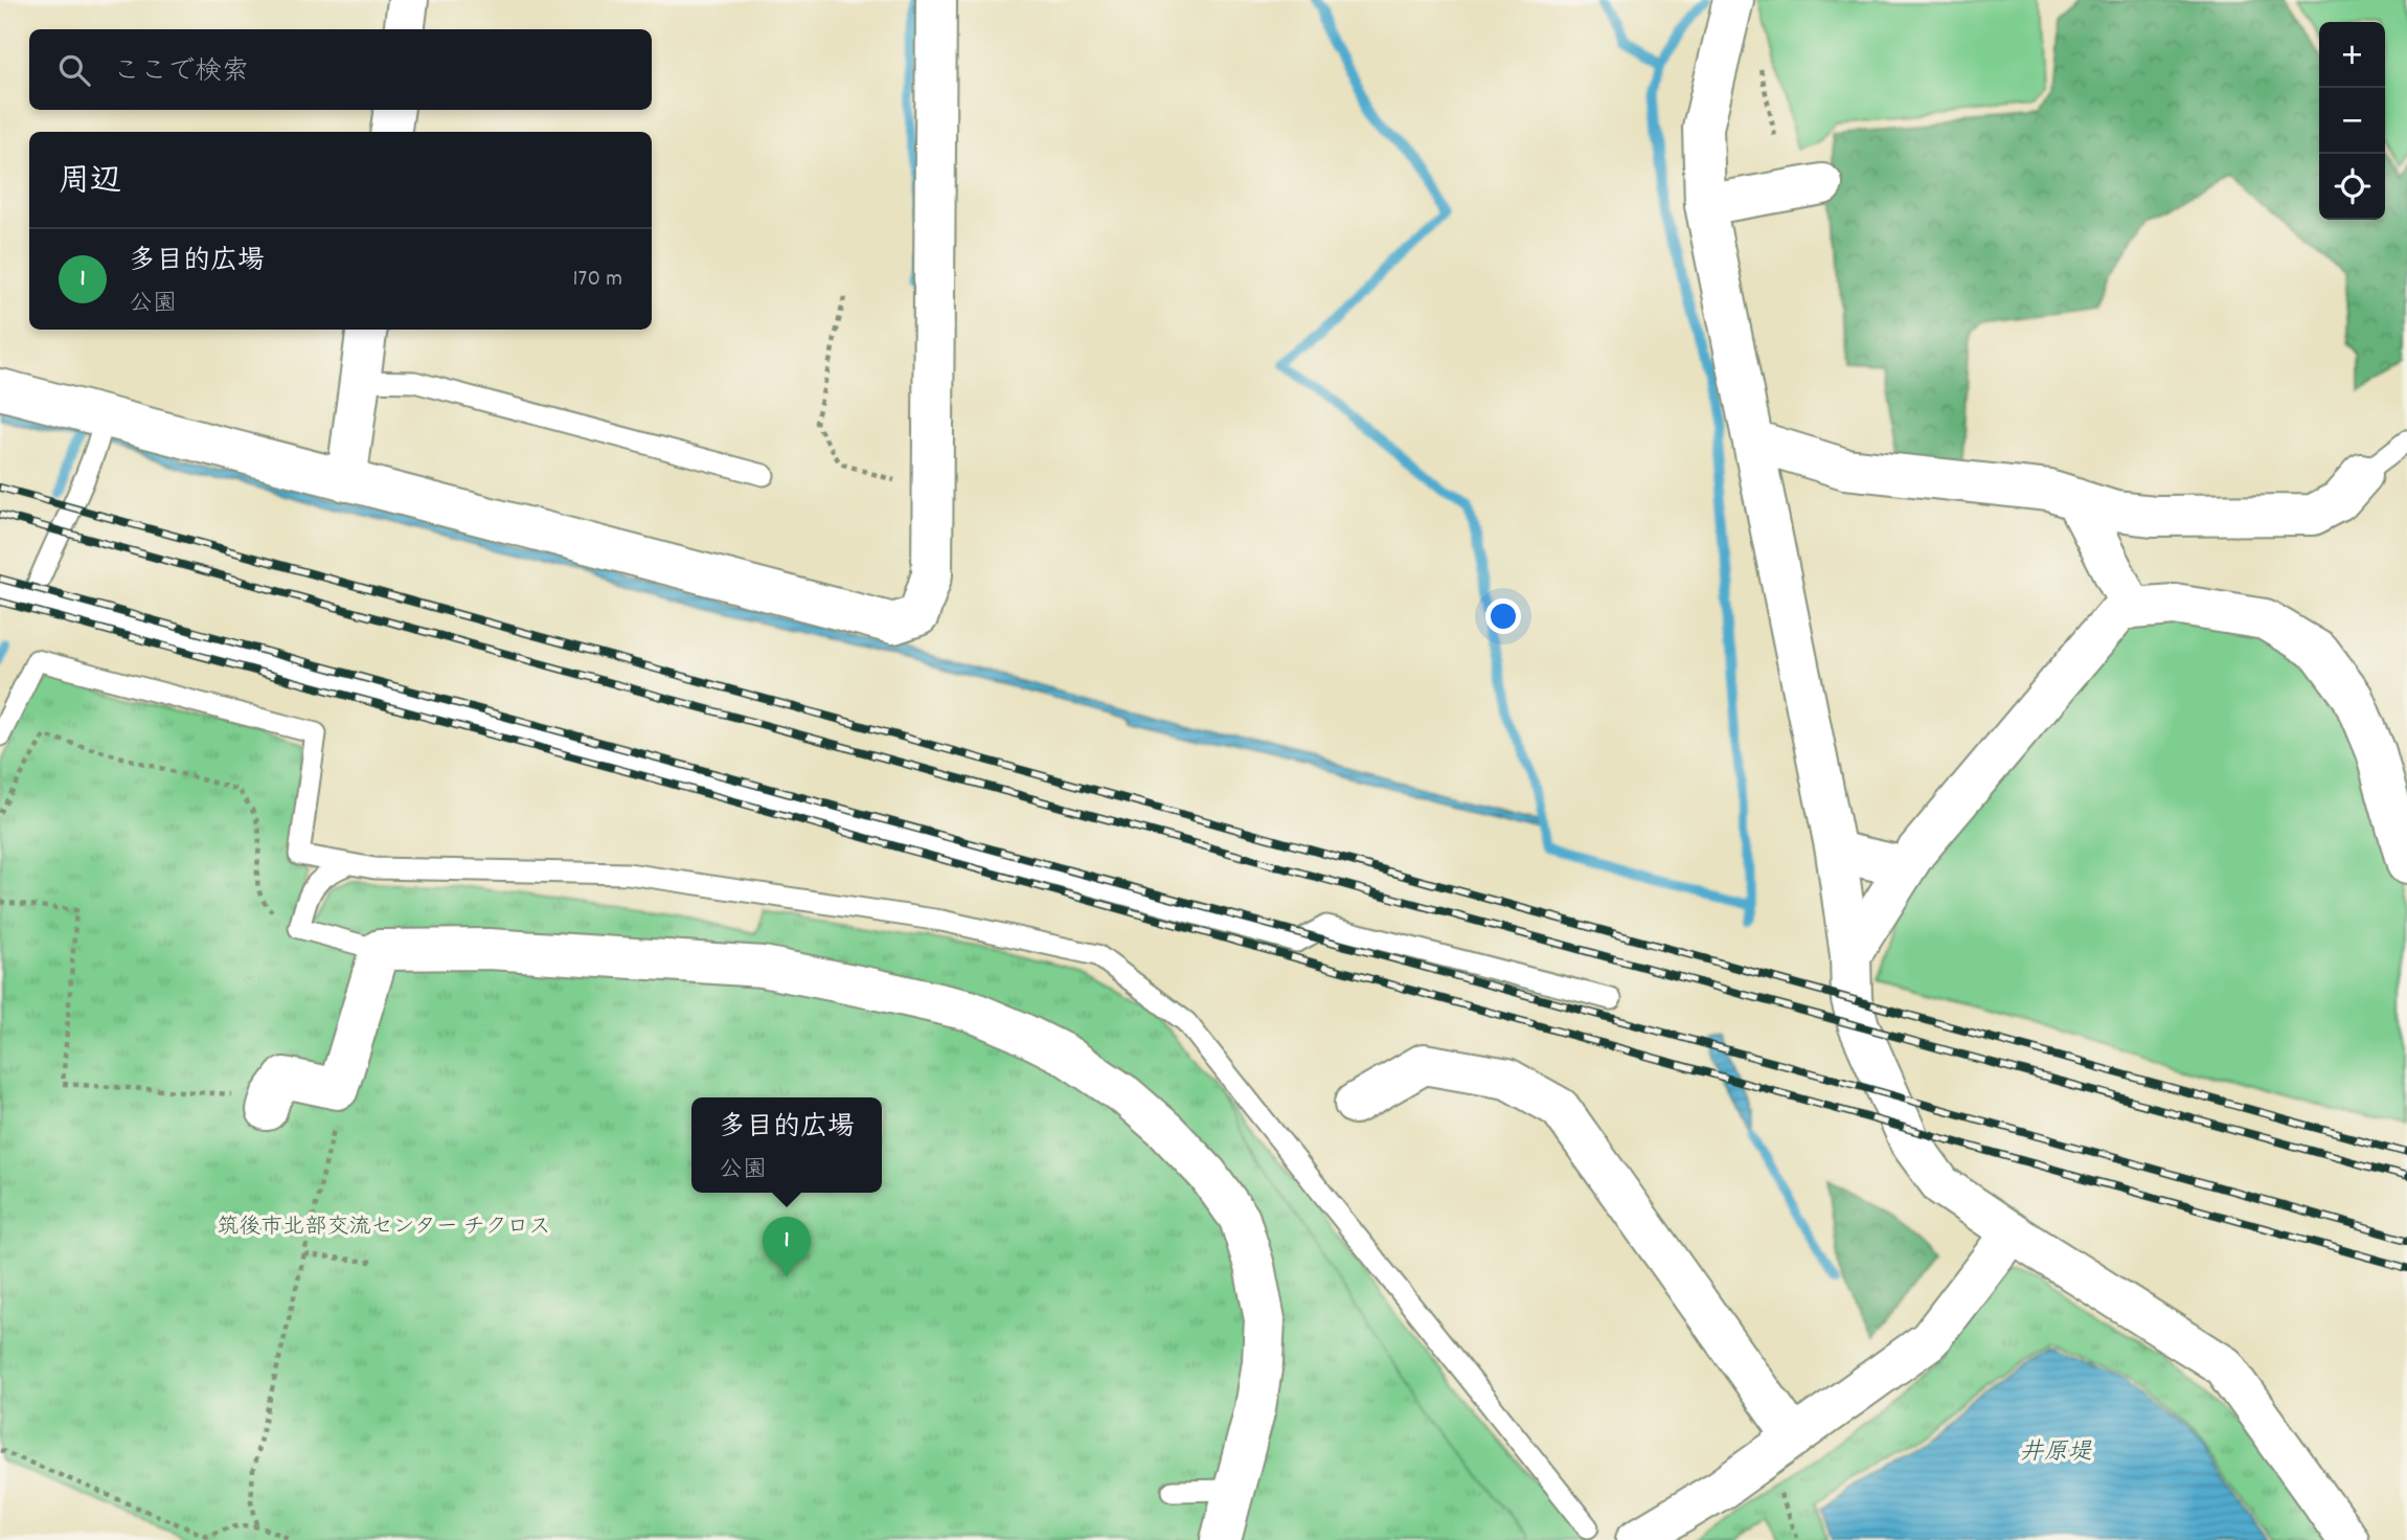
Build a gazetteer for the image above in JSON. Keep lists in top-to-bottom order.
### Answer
{
  "water": ["井原堤"],
  "parks": ["筑後市北部交流センター チクロス"],
  "page": {
    "map_buttons": ["+", "−"],
    "search": "ここで検索",
    "heading": "周辺",
    "list": [
      {
        "mark": "1",
        "name": "多目的広場",
        "note": "公園",
        "value": "170 m"
      }
    ],
    "popup": ["多目的広場", "公園"],
    "pins": "1"
  }
}
